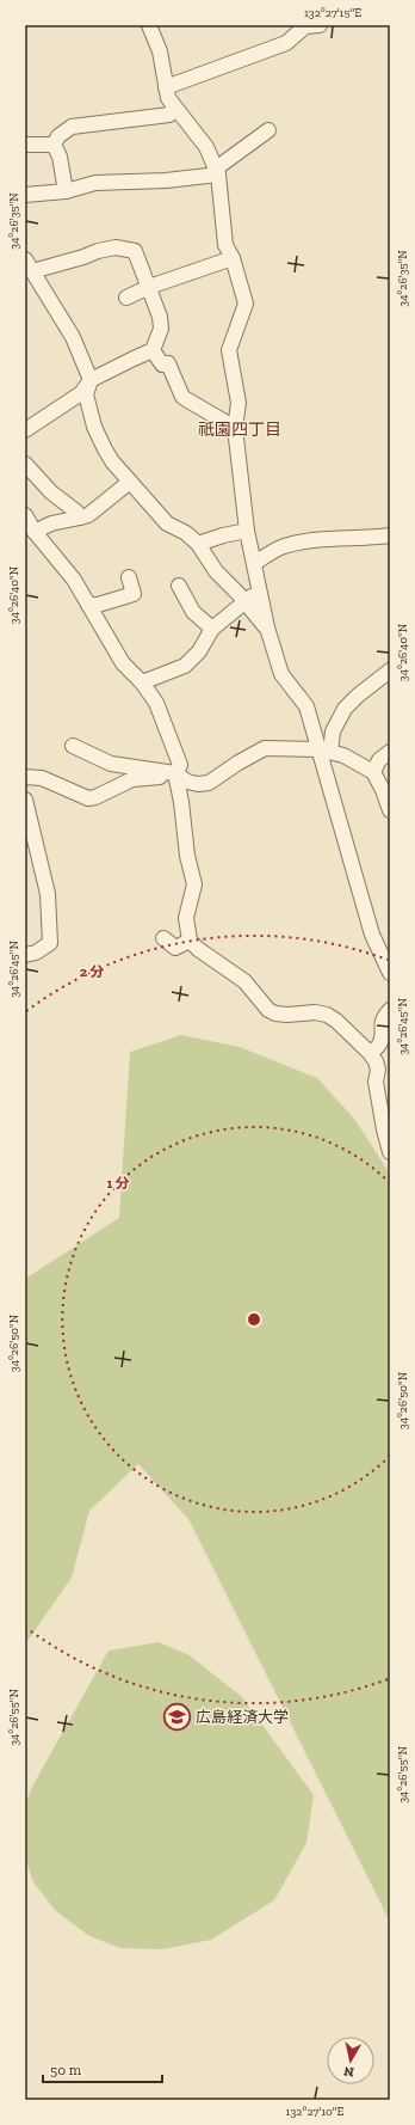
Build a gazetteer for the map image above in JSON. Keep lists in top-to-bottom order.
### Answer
{
  "districts": ["祇園四丁目"],
  "places": {
    "school or university": ["広島経済大学"]
  },
  "scale_bar": "50 m",
  "north": "bottom",
  "coordinates": [
    "132°27'15\"E",
    "34°26'35\"N",
    "34°26'40\"N",
    "34°26'45\"N",
    "34°26'50\"N",
    "34°26'55\"N",
    "132°27'10\"E"
  ],
  "rings": ["2 分", "1 分"]
}
